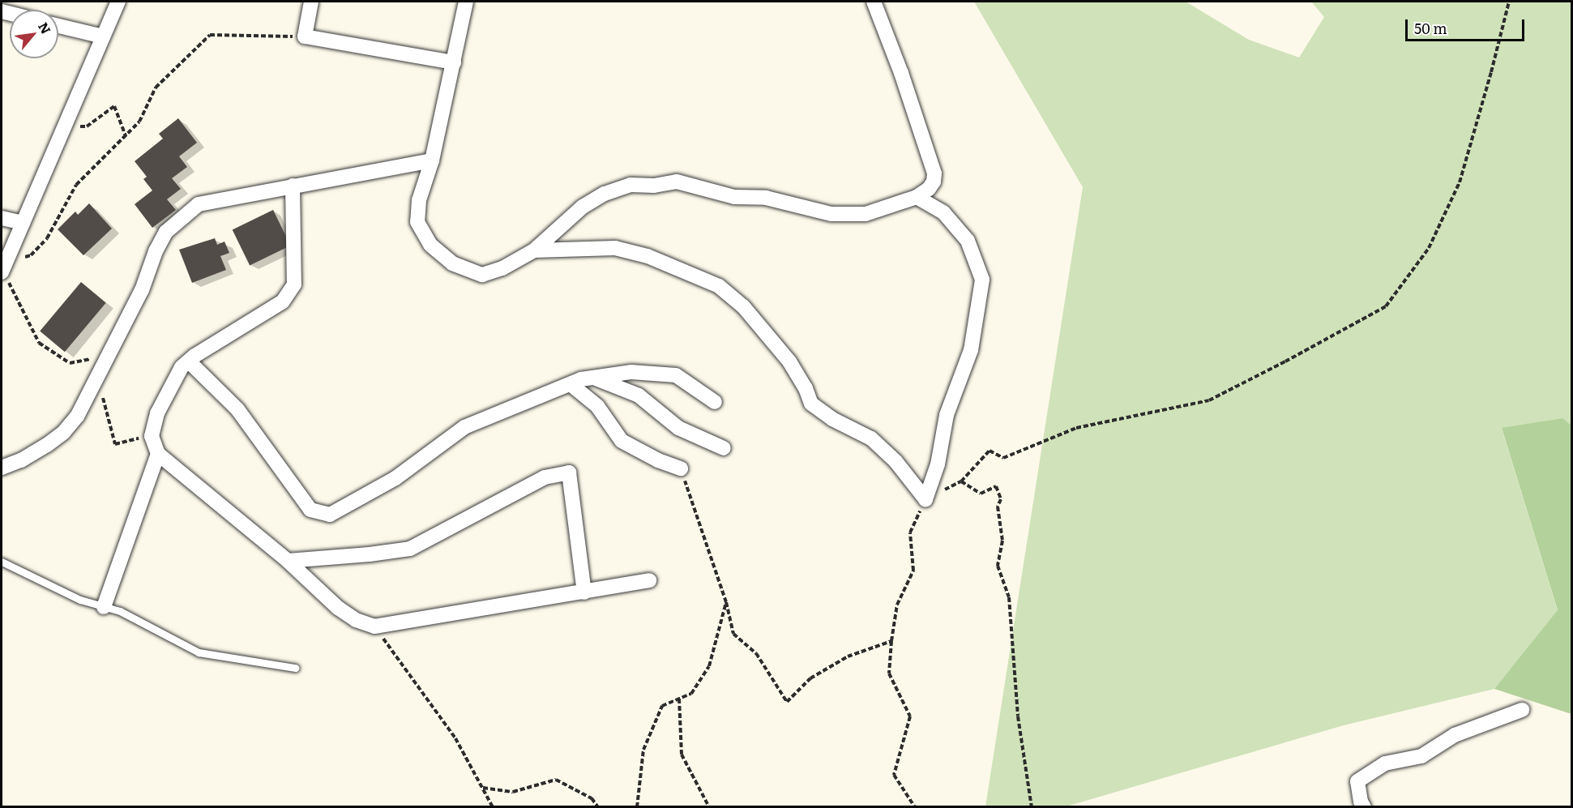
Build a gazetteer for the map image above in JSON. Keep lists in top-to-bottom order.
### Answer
{
  "scale_bar": "50 m",
  "north": "top right"
}
